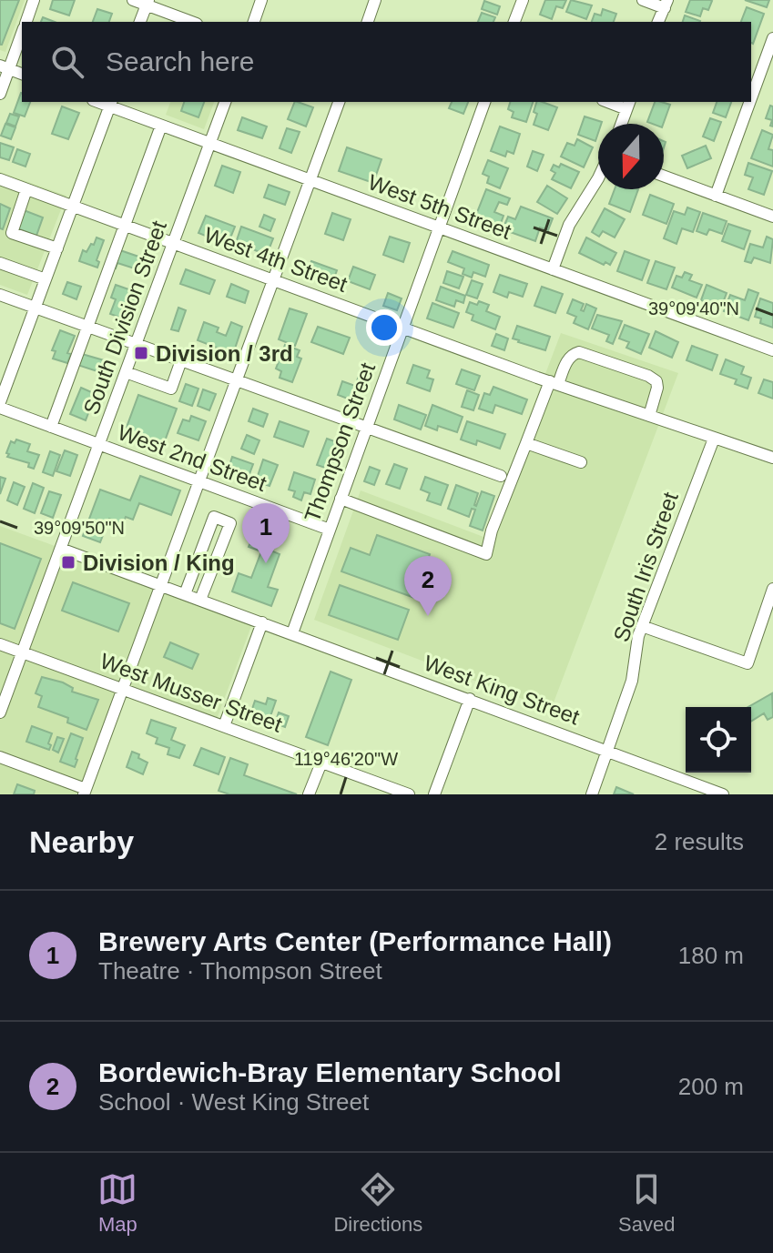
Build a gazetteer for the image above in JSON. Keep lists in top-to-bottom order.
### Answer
{
  "streets": {
    "street": [
      "West 5th Street",
      "West 4th Street",
      "South Division Street",
      "Thompson Street",
      "West 2nd Street",
      "South Iris Street",
      "West King Street",
      "West Musser Street"
    ]
  },
  "crossings": [
    ["West 5th Street", "South Division Street"],
    ["West 5th Street", "Thompson Street"],
    ["West 4th Street", "South Division Street"],
    ["West 4th Street", "Thompson Street"],
    ["West 4th Street", "South Iris Street"],
    ["South Division Street", "West 2nd Street"],
    ["South Division Street", "West King Street"],
    ["South Division Street", "West Musser Street"],
    ["Thompson Street", "West 2nd Street"],
    ["Thompson Street", "West King Street"],
    ["South Iris Street", "West King Street"]
  ],
  "places": {
    "transit": ["Division / 3rd", "Division / King"]
  },
  "north": "bottom",
  "page": {
    "search": "Search here",
    "pins": ["1", "2"],
    "heading": ["Nearby", "2 results"],
    "list": [
      {
        "mark": "1",
        "name": "Brewery Arts Center (Performance Hall)",
        "note": "Theatre · Thompson Street",
        "value": "180 m"
      },
      {
        "mark": "2",
        "name": "Bordewich-Bray Elementary School",
        "note": "School · West King Street",
        "value": "200 m"
      }
    ],
    "nav": ["Map", "Directions", "Saved"]
  },
  "coordinates": ["39°09'40\"N", "39°09'50\"N", "119°46'20\"W"]
}
